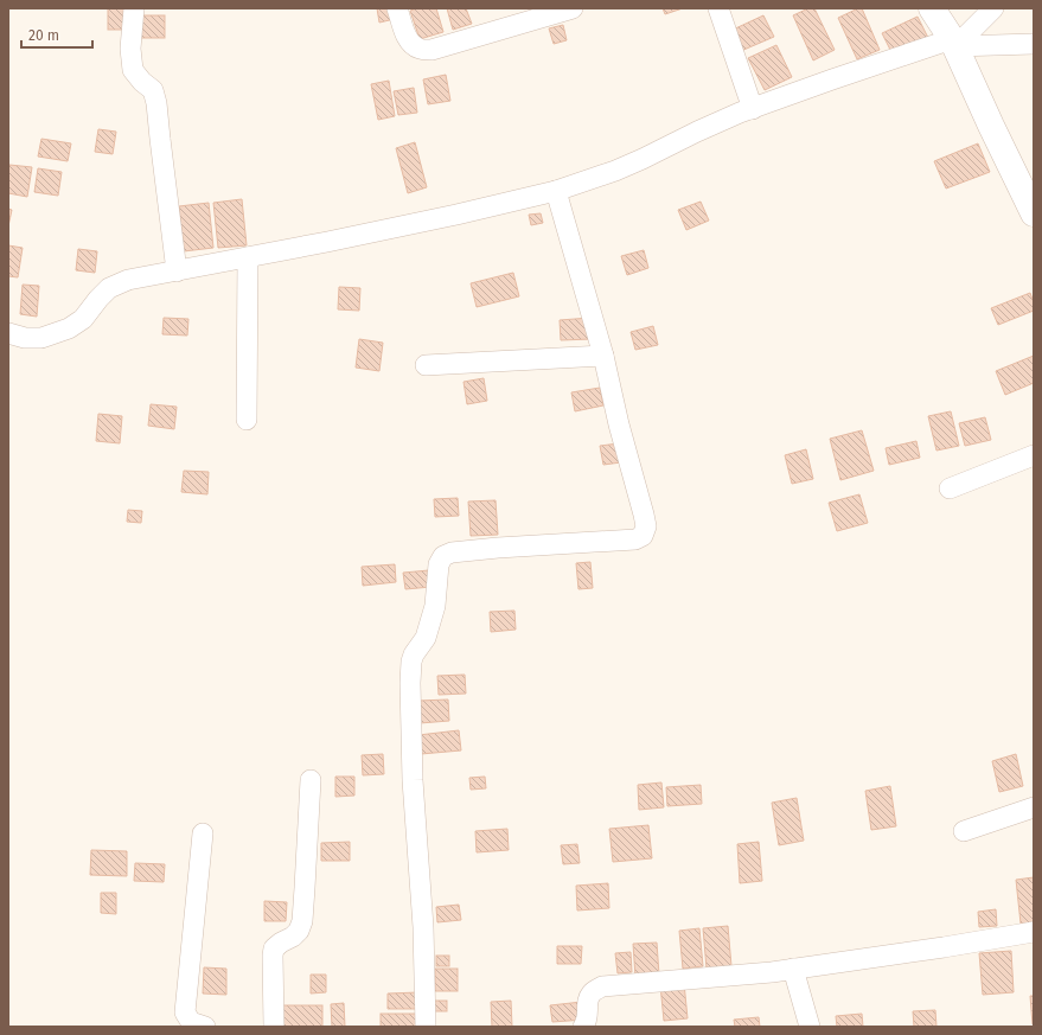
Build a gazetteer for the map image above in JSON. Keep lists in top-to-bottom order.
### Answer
{
  "scale_bar": "20 m"
}
